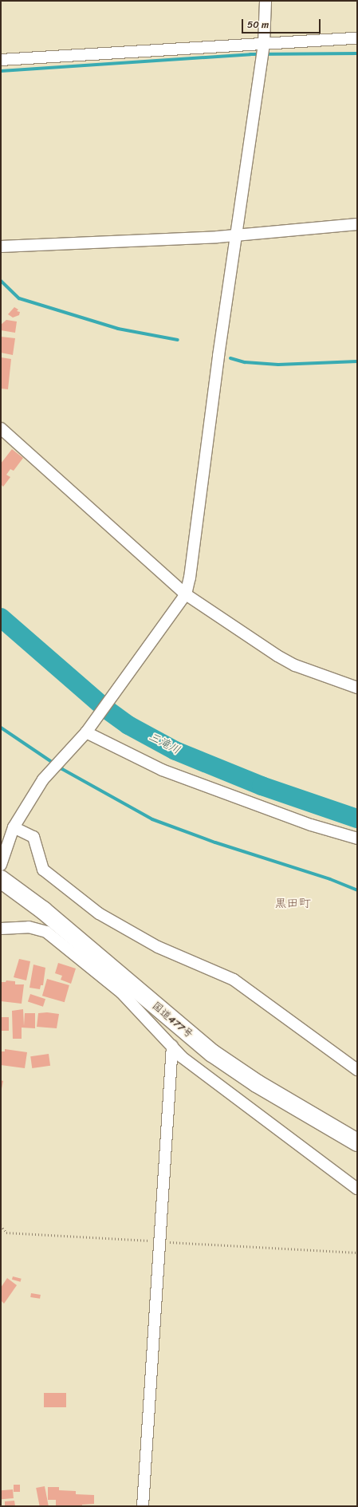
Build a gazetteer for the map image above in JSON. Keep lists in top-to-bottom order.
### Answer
{
  "streets": {
    "highway": ["国道477号"]
  },
  "districts": ["黒田町"],
  "water": ["三滝川"],
  "scale_bar": "50 m"
}
